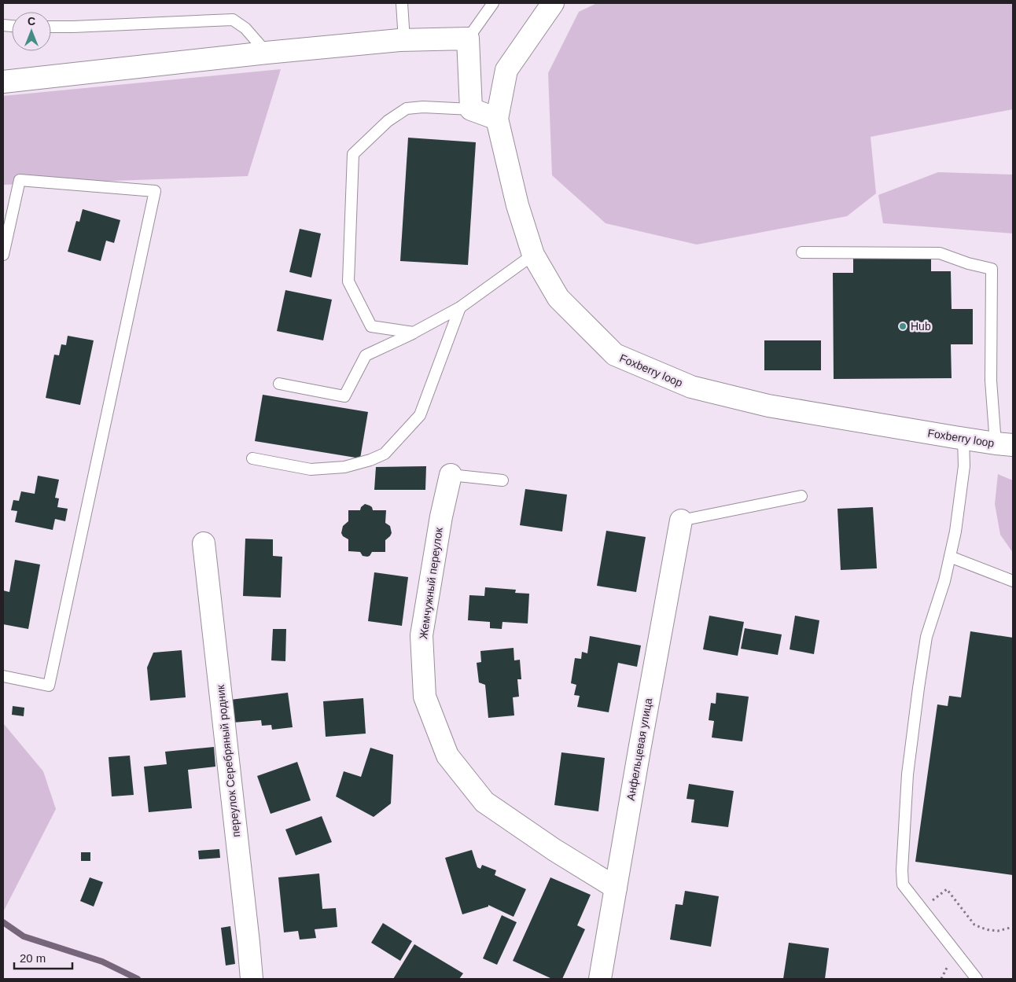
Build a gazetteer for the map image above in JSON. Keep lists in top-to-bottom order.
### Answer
{
  "streets": {
    "street": [
      "Foxberry loop",
      "Жемчужный переулок",
      "Анфельцевая улица",
      "переулок Серебряный родник"
    ]
  },
  "crossings": [
    ["Жемчужный переулок", "Анфельцевая улица"]
  ],
  "places": ["Hub"],
  "scale_bar": "20 m",
  "north": "top"
}
